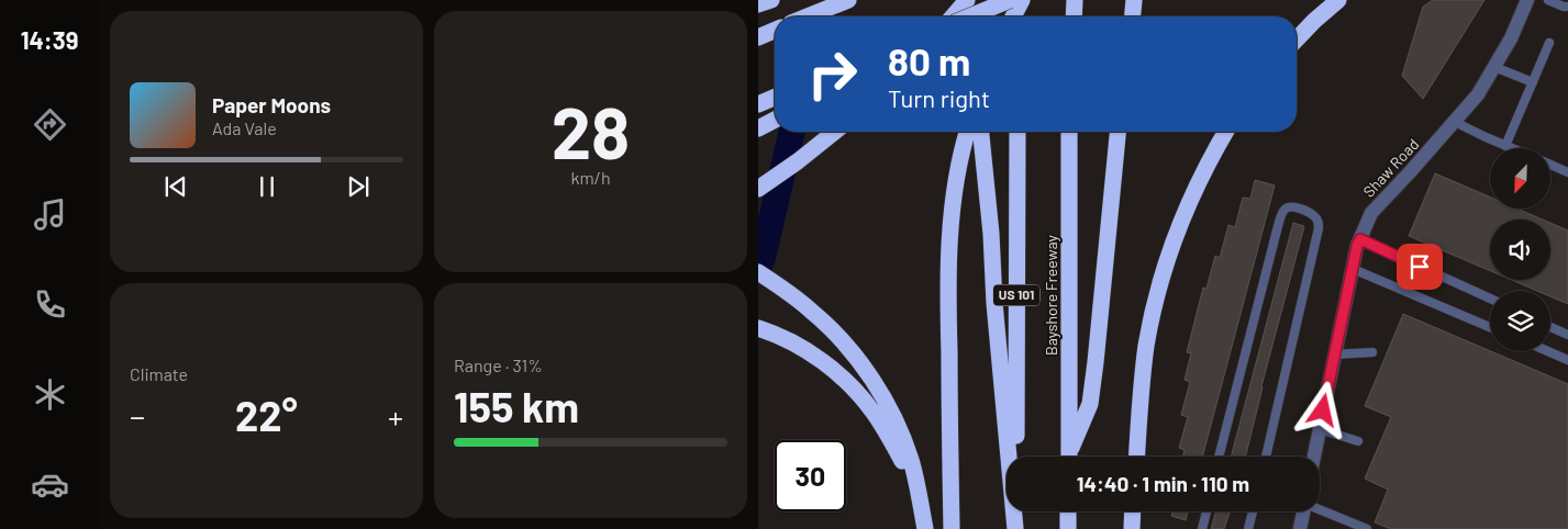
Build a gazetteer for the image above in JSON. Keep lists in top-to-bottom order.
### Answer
{
  "streets": {
    "highway": ["US 101", "Bayshore Freeway"],
    "street": ["Shaw Road"]
  },
  "north": "bottom left",
  "page": {
    "tabs": "14:39",
    "tile": [
      ["28", "km/h"],
      "Climate",
      ["Range · 31%", "155 km"]
    ],
    "turn": ["80 m", "Turn right"],
    "song": ["Paper Moons", "Ada Vale"],
    "heat": ["−", "22°", "+"],
    "limit": "30",
    "trip": "14:40 · 1 min · 110 m"
  }
}
